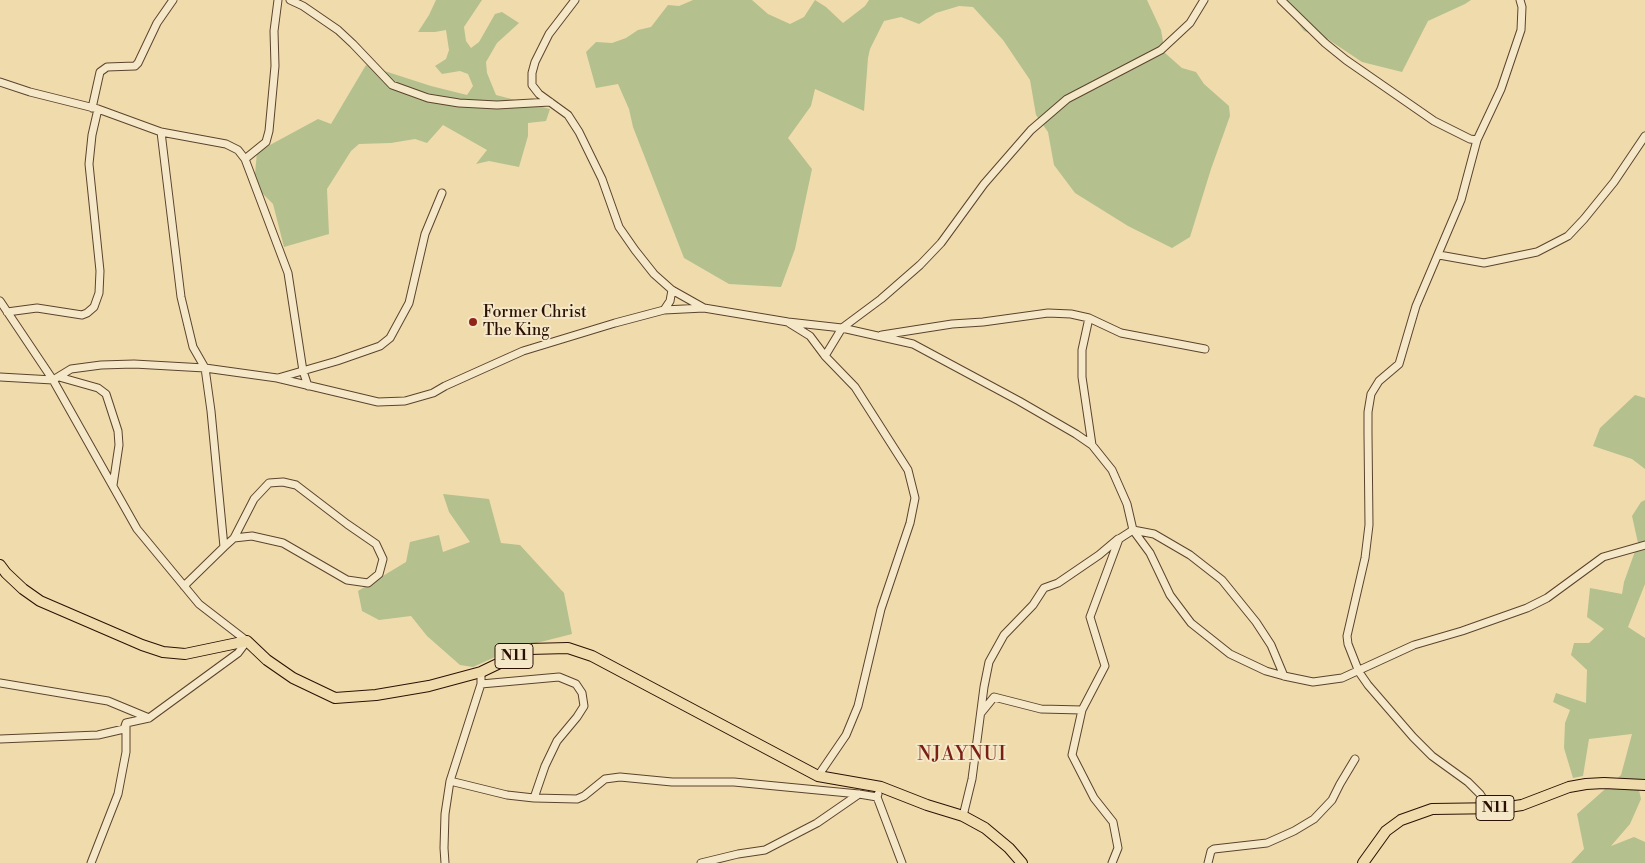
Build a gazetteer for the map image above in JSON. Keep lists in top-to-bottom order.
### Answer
{
  "streets": {
    "highway": ["N11"]
  },
  "districts": ["NJAYNUI"],
  "places": ["Former Christ The King"]
}
